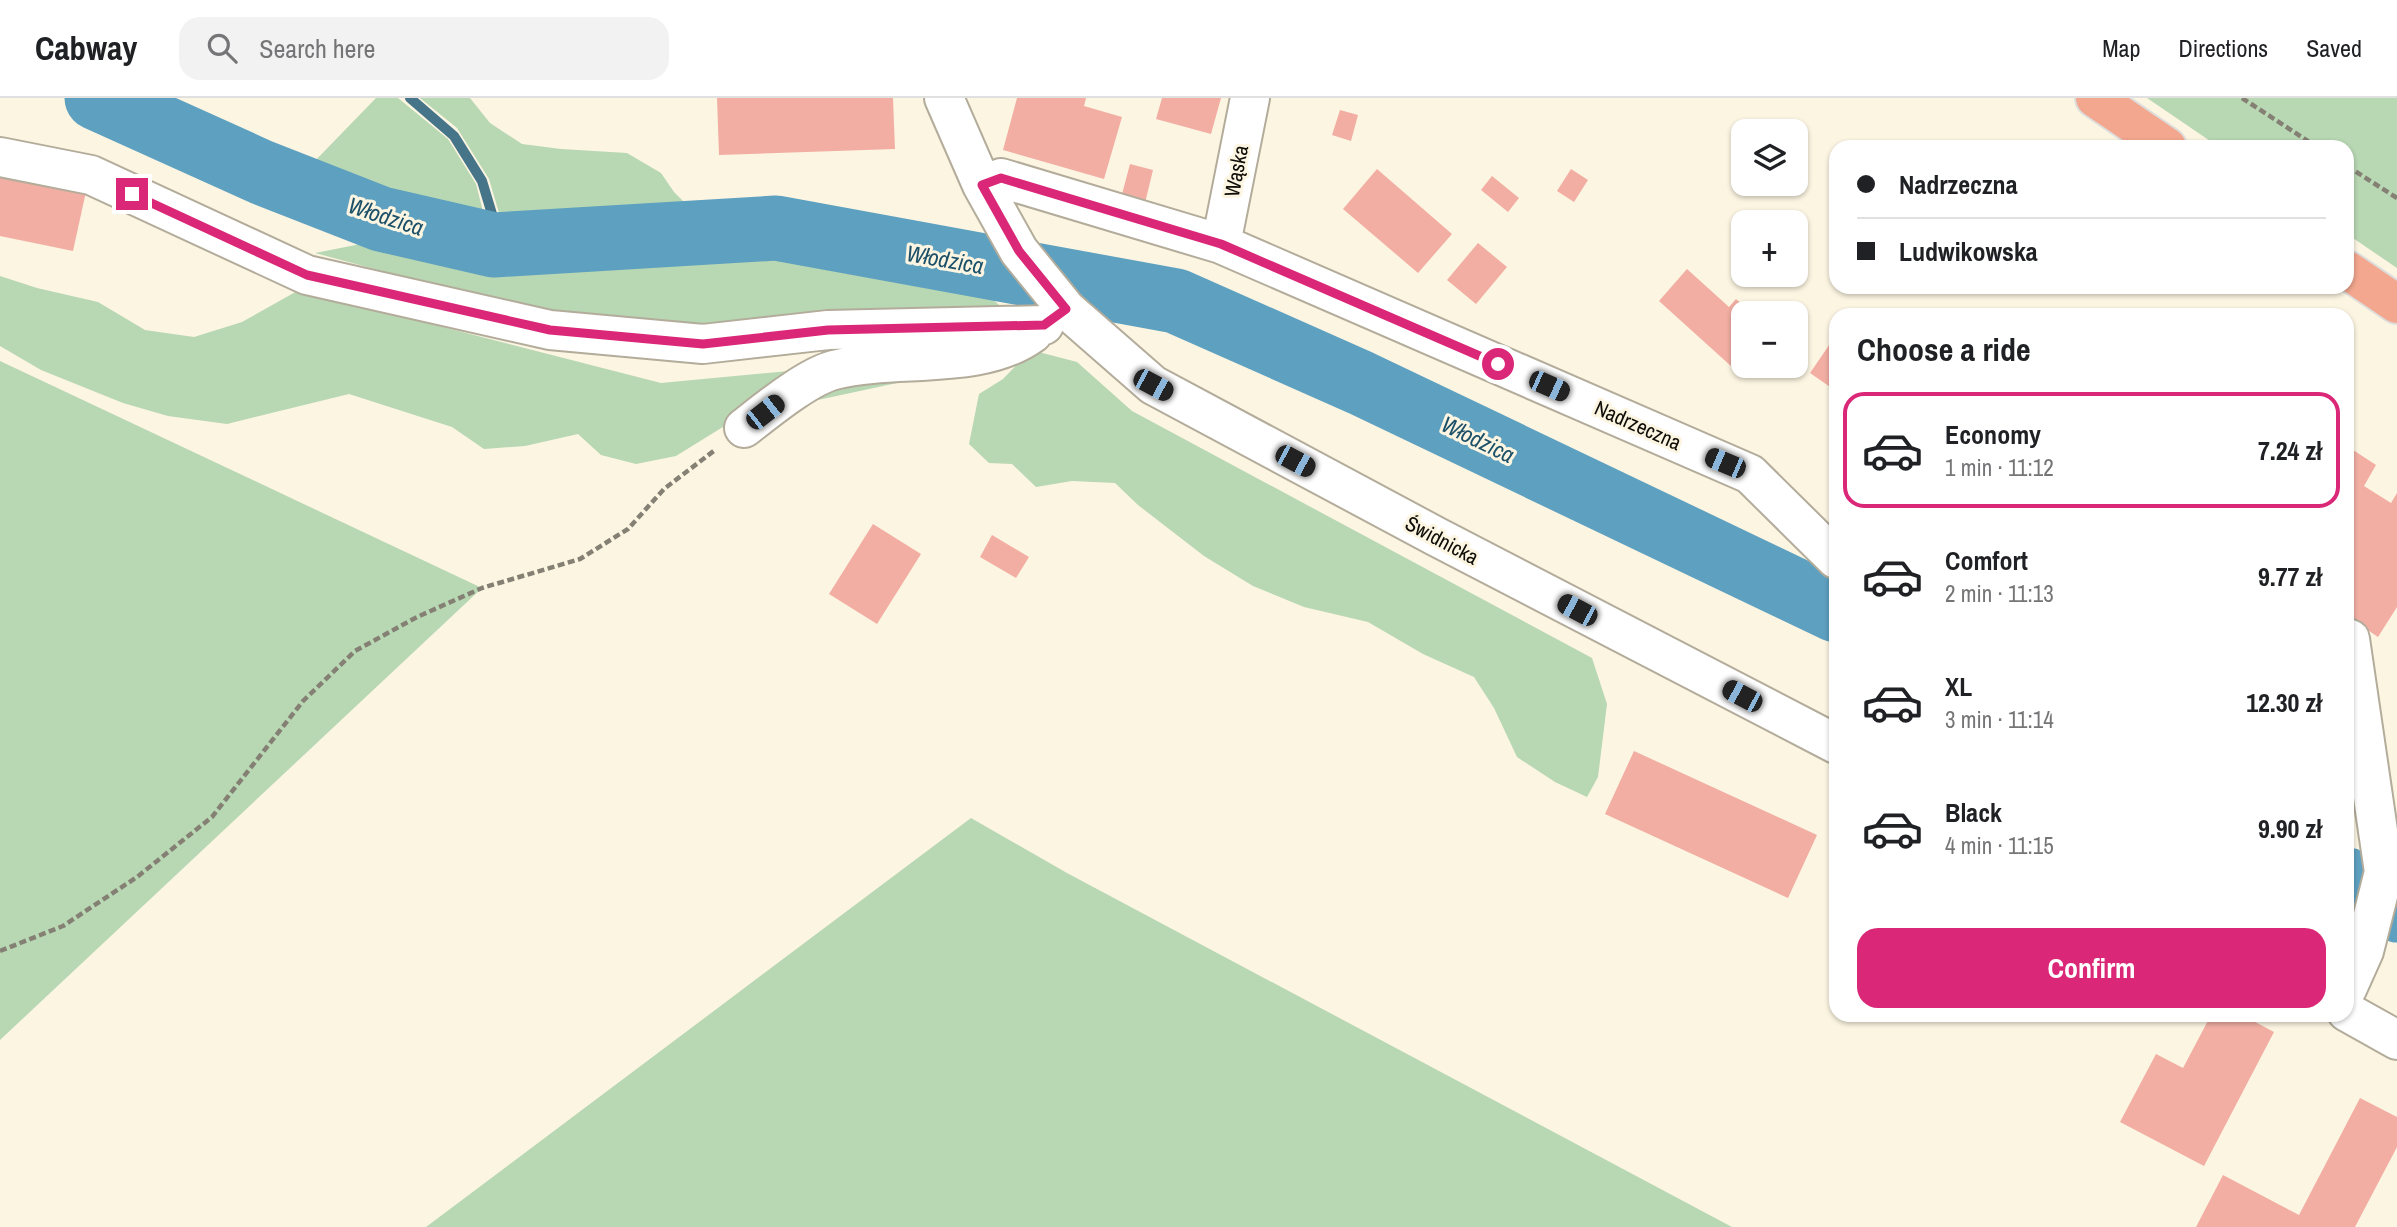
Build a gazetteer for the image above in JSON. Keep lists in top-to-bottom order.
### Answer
{
  "streets": {
    "street": ["Wąska", "Nadrzeczna", "Świdnicka"]
  },
  "crossings": [
    ["Wąska", "Nadrzeczna"],
    ["Nadrzeczna", "Świdnicka"]
  ],
  "water": ["Włodzica"],
  "page": {
    "header": "Cabway",
    "search": "Search here",
    "nav": ["Map", "Directions", "Saved"],
    "map_buttons": ["+", "−"],
    "banner": ["Nadrzeczna", "Ludwikowska"],
    "heading": "Choose a ride",
    "list": [
      {
        "name": "Economy",
        "note": "1 min · 11:12",
        "value": "7.24 zł"
      },
      {
        "name": "Comfort",
        "note": "2 min · 11:13",
        "value": "9.77 zł"
      },
      {
        "name": "XL",
        "note": "3 min · 11:14",
        "value": "12.30 zł"
      },
      {
        "name": "Black",
        "note": "4 min · 11:15",
        "value": "9.90 zł"
      }
    ],
    "buttons": "Confirm"
  }
}
